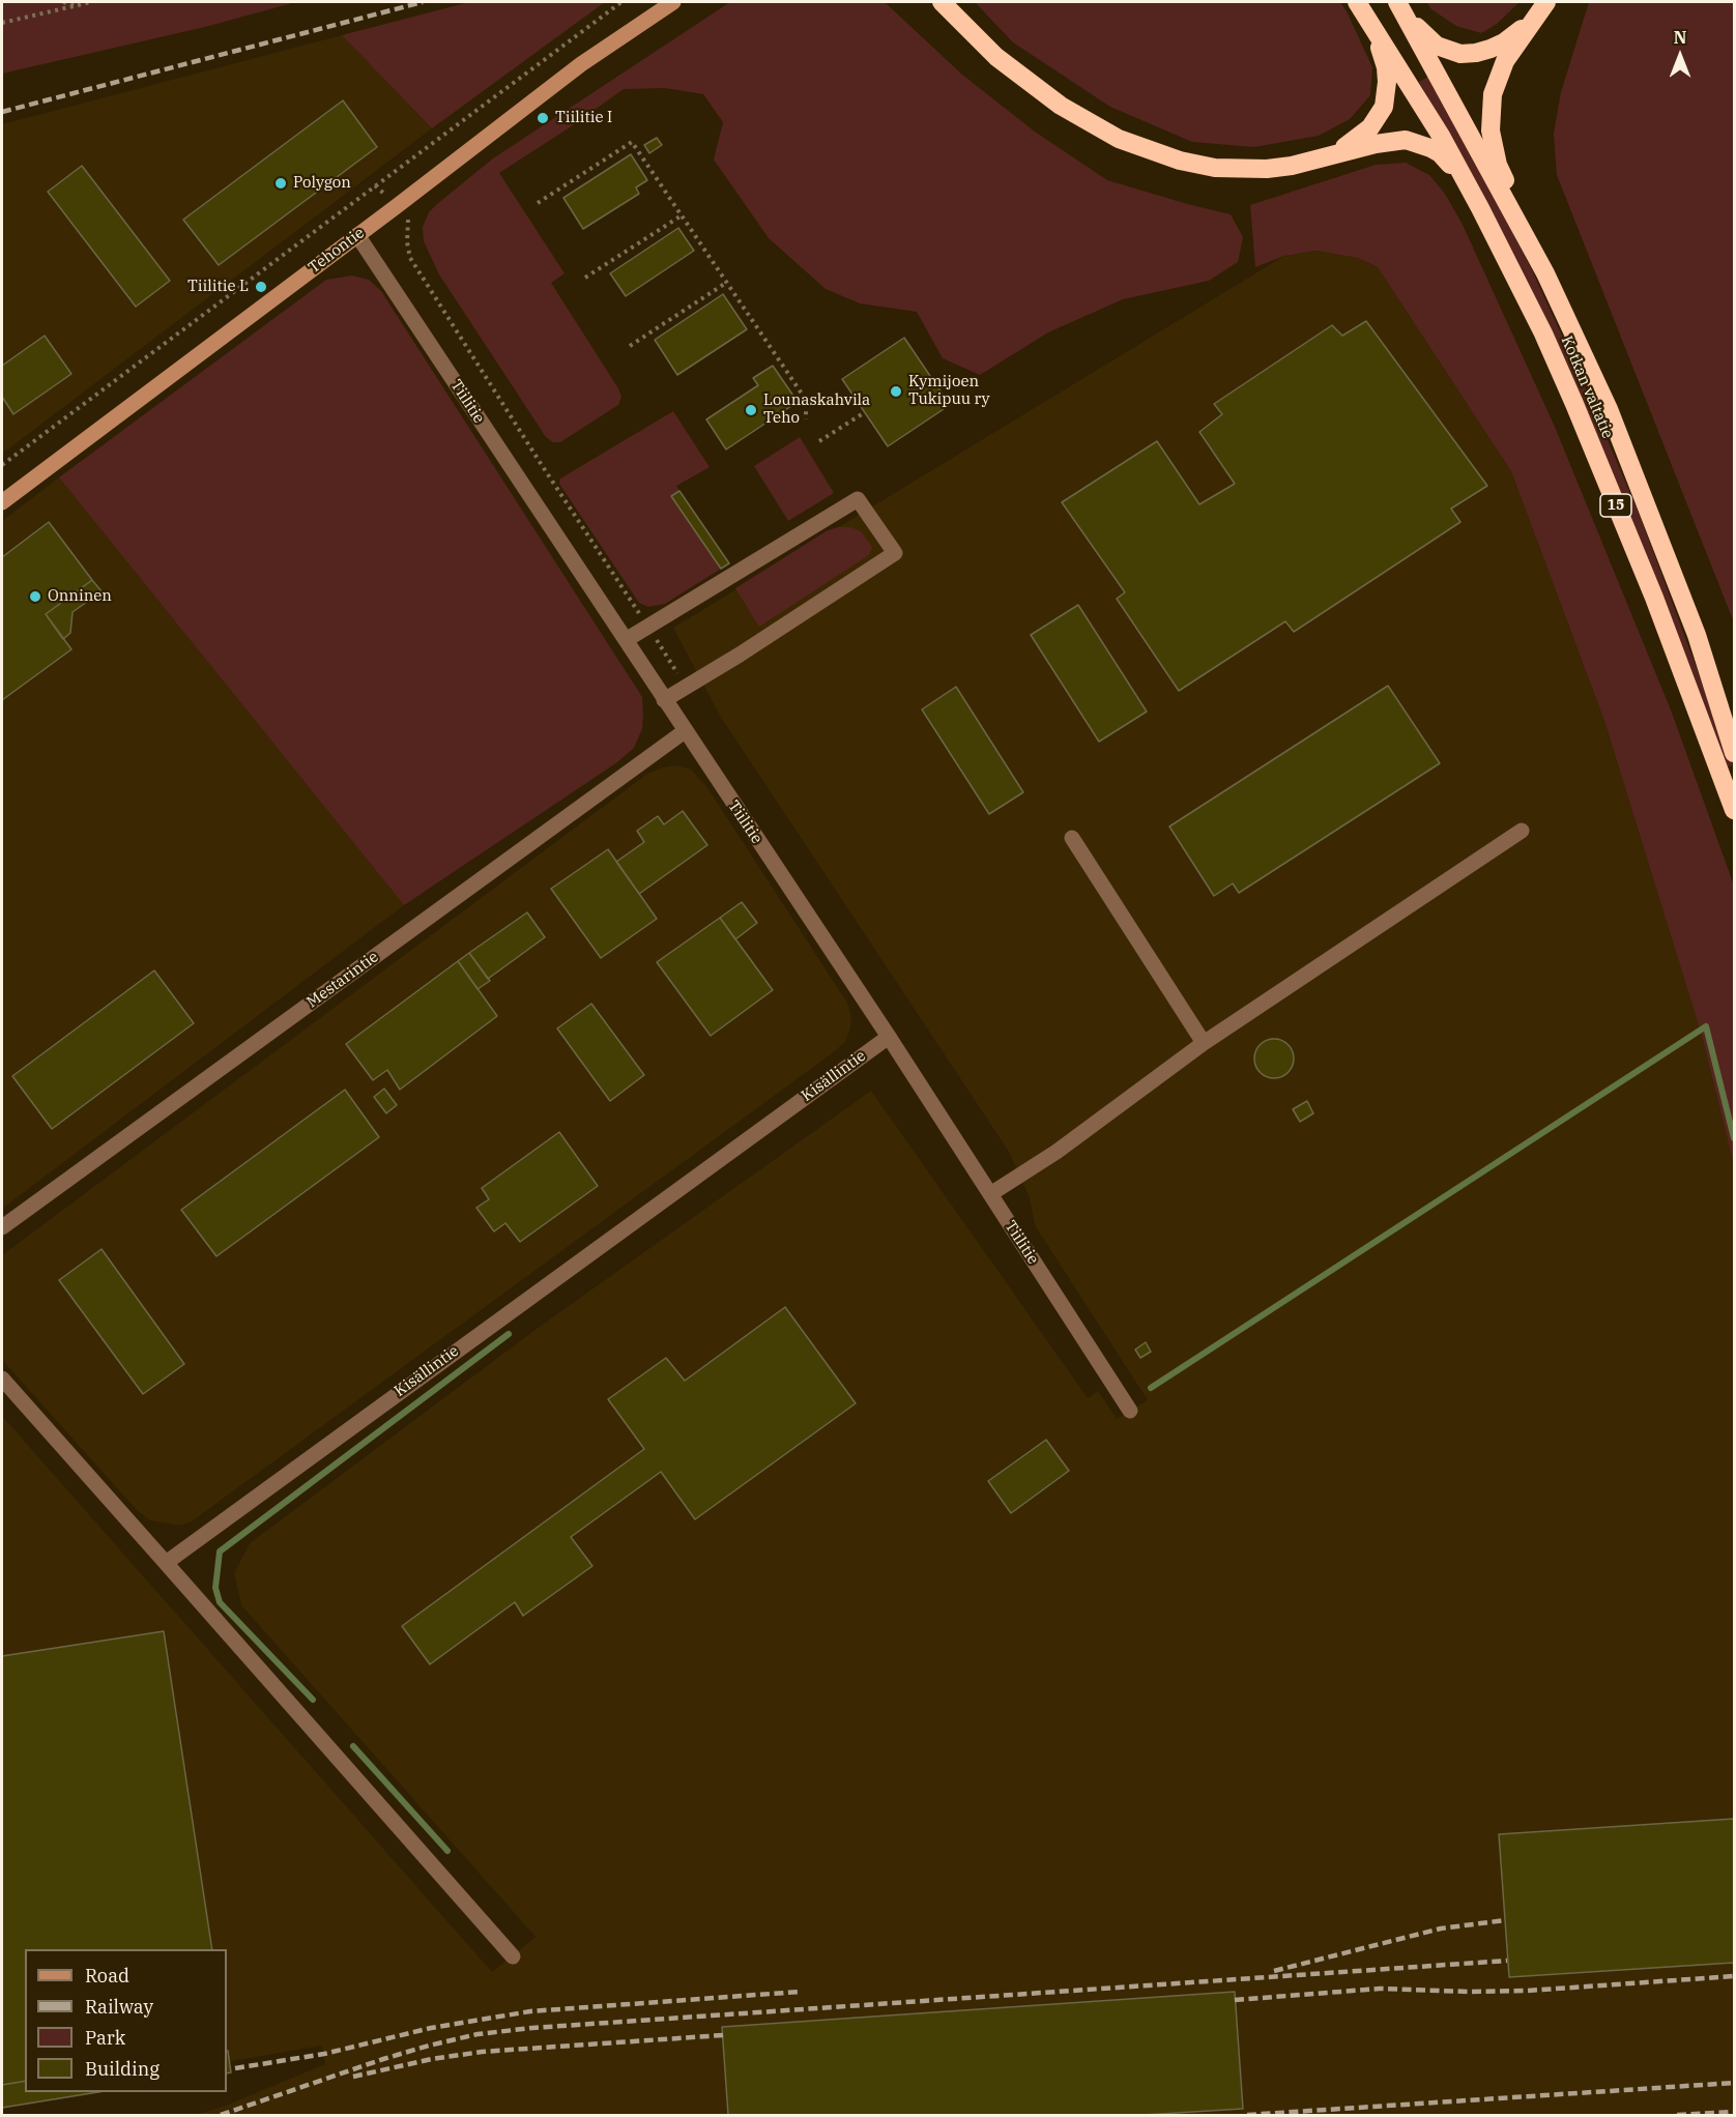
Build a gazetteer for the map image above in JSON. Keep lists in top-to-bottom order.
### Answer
{
  "streets": {
    "highway": ["Kotkan valtatie", "15"],
    "street": [
      "Tehontie",
      "Tiilitie",
      "Mestarintie",
      "Kisällintie"
    ]
  },
  "crossings": [
    ["Tehontie", "Tiilitie"],
    ["Tiilitie", "Mestarintie"],
    ["Tiilitie", "Kisällintie"]
  ],
  "places": [
    "Tiilitie I",
    "Polygon",
    "Tiilitie L",
    "Kymijoen Tukipuu ry",
    "Lounaskahvila Teho",
    "Onninen"
  ],
  "legend": [
    "Road",
    "Railway",
    "Park",
    "Building"
  ],
  "north": "top"
}
